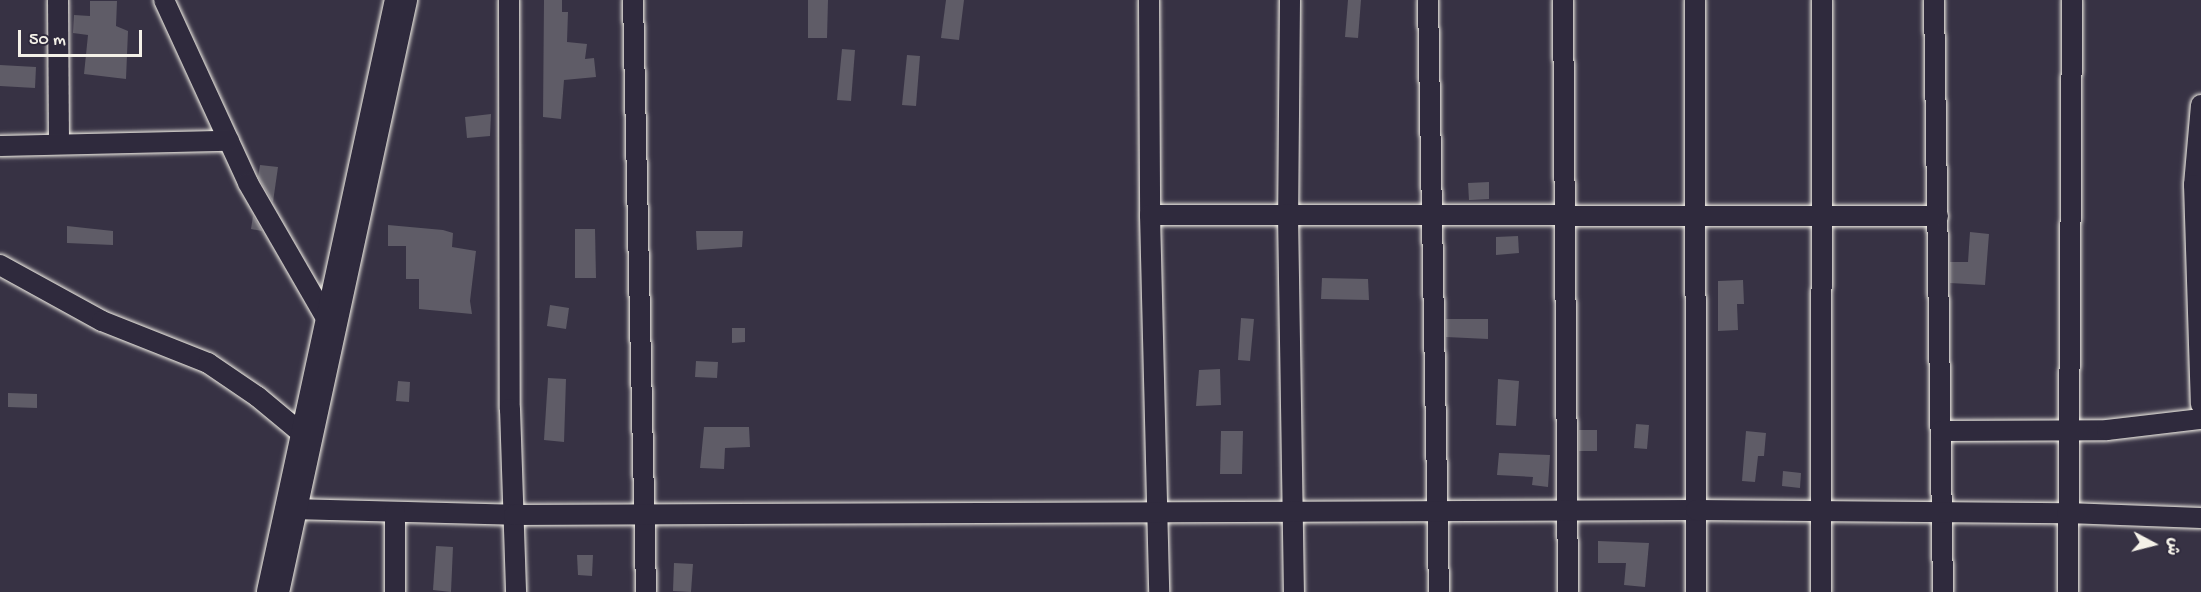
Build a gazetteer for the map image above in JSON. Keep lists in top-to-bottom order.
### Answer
{
  "scale_bar": "50 m",
  "north": "right"
}
